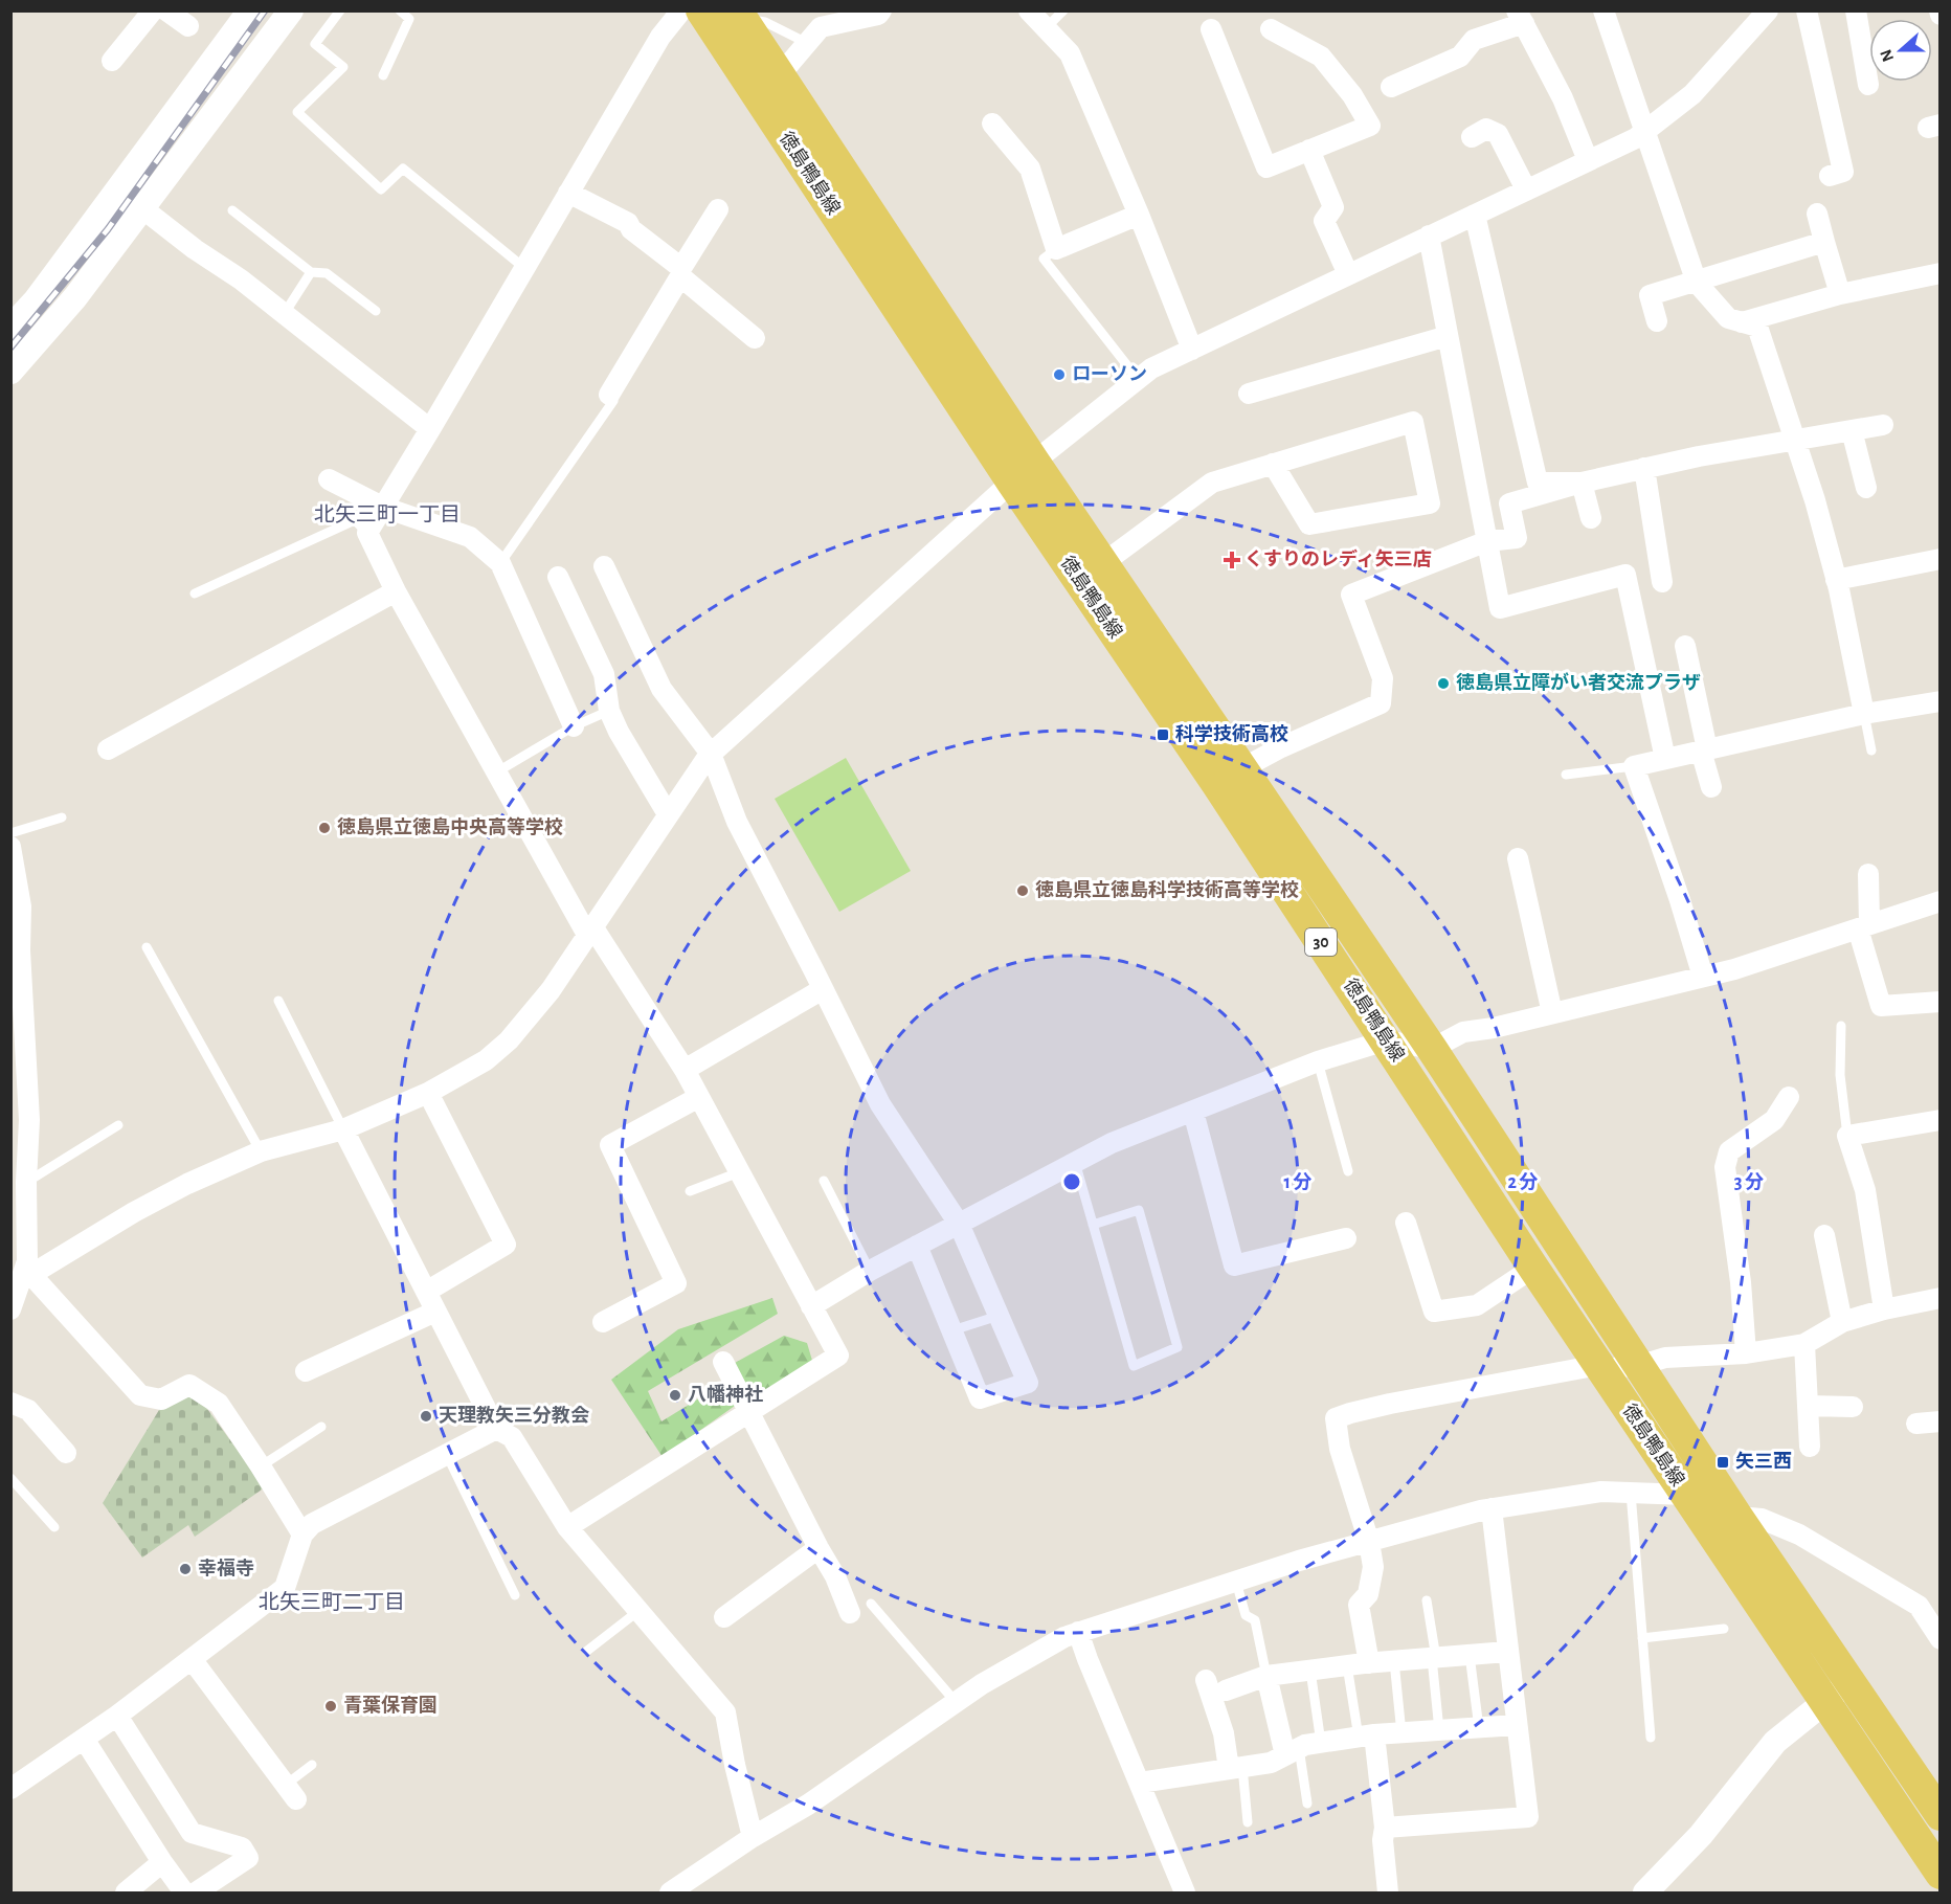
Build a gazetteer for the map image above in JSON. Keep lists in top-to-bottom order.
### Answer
{
  "streets": {
    "main road": ["徳島鴨島線", "30"]
  },
  "districts": ["北矢三町一丁目", "北矢三町二丁目"],
  "places": {
    "other": [
      "ローソン",
      "徳島県立障がい者交流プラザ",
      "徳島県立徳島中央高等学校",
      "徳島県立徳島科学技術高等学校",
      "八幡神社",
      "天理教矢三分教会",
      "幸福寺",
      "青葉保育園"
    ],
    "health": ["くすりのレディ矢三店"],
    "transit": ["科学技術高校", "矢三西"]
  },
  "north": "left",
  "rings": ["1 分", "2 分", "3 分"]
}
